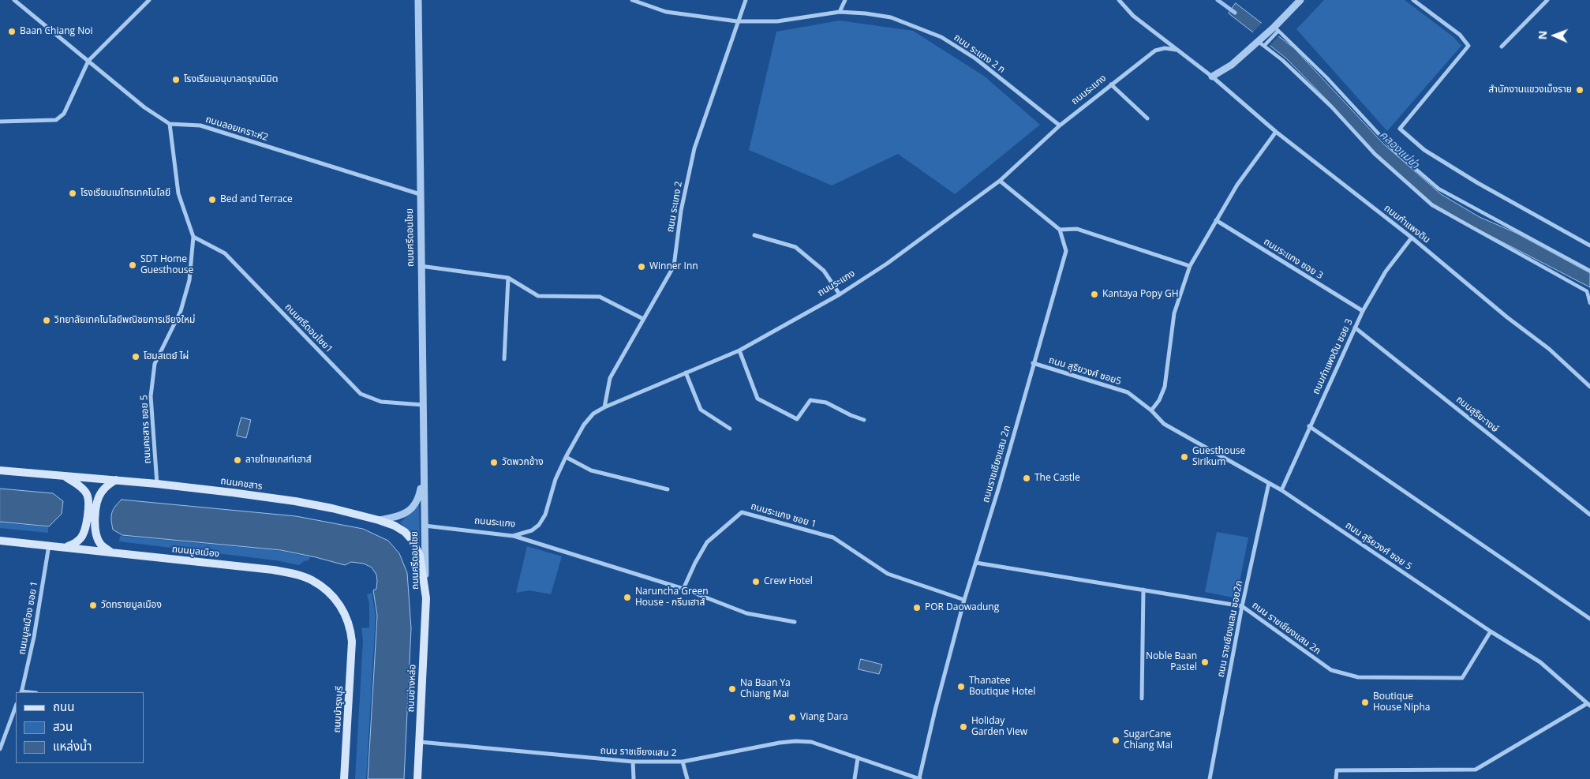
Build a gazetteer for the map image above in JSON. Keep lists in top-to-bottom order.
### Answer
{
  "streets": {
    "main road": [
      "ถนนคชสาร",
      "ถนนมูลเมือง",
      "ถนนช่างหล่อ",
      "ถนนบำรุงบุรี"
    ],
    "street": [
      "ถนน ระแกง 2 ก",
      "ถนนระแกง",
      "ถนนลอยเคราะห์2",
      "ถนน ระแกง 2",
      "ถนนกำแพงดิน",
      "ถนนศรีดอนไชย",
      "ถนนระแกง ซอย 3",
      "ถนนศรีดอนไชย1",
      "ถนนกำแพงดิน ซอย 3",
      "ถนน สุริยวงศ์ ซอย5",
      "ถนนสุริยะางษ์",
      "ถนนคชสาร ซอย 5",
      "ถนนราชเชียงแสน 2ก",
      "ถนนระแกง ซอย 1",
      "ถนน สุริยวงศ์ ซอย 5",
      "ถนนมูลเมือง ซอย 1",
      "ถนน ราชเชียงแสน 2ก",
      "ถนน ราชเชียงแสน ซอย2ก",
      "ถนน ราชเชียงแสน 2"
    ]
  },
  "crossings": [
    ["ถนน ระแกง 2 ก", "ถนนระแกง"],
    ["ถนน ระแกง 2 ก", "ถนน ระแกง 2"],
    ["ถนนระแกง", "ถนน ระแกง 2"],
    ["ถนนระแกง", "ถนนศรีดอนไชย"],
    ["ถนนลอยเคราะห์2", "ถนนศรีดอนไชย"],
    ["ถนนลอยเคราะห์2", "ถนนคชสาร ซอย 5"],
    ["ถนนกำแพงดิน", "ถนนกำแพงดิน ซอย 3"],
    ["ถนนศรีดอนไชย", "ถนนศรีดอนไชย1"],
    ["ถนนศรีดอนไชย", "ถนนคชสาร"],
    ["ถนนศรีดอนไชย", "ถนนช่างหล่อ"],
    ["ถนนระแกง ซอย 3", "ถนนกำแพงดิน ซอย 3"],
    ["ถนนศรีดอนไชย1", "ถนนคชสาร ซอย 5"],
    ["ถนนกำแพงดิน ซอย 3", "ถนนสุริยะางษ์"],
    ["ถนนกำแพงดิน ซอย 3", "ถนน สุริยวงศ์ ซอย 5"],
    ["ถนน สุริยวงศ์ ซอย5", "ถนนราชเชียงแสน 2ก"],
    ["ถนน สุริยวงศ์ ซอย5", "ถนน สุริยวงศ์ ซอย 5"],
    ["ถนนคชสาร ซอย 5", "ถนนคชสาร"],
    ["ถนนราชเชียงแสน 2ก", "ถนนระแกง ซอย 1"],
    ["ถนนราชเชียงแสน 2ก", "ถนน ราชเชียงแสน 2ก"],
    ["ถนนราชเชียงแสน 2ก", "ถนน ราชเชียงแสน 2"],
    ["ถนนคชสาร", "ถนนช่างหล่อ"],
    ["ถนน สุริยวงศ์ ซอย 5", "ถนน ราชเชียงแสน 2ก"],
    ["ถนน สุริยวงศ์ ซอย 5", "ถนน ราชเชียงแสน ซอย2ก"],
    ["ถนนมูลเมือง", "ถนนมูลเมือง ซอย 1"],
    ["ถนนมูลเมือง", "ถนนบำรุงบุรี"],
    ["ถนน ราชเชียงแสน 2ก", "ถนน ราชเชียงแสน ซอย2ก"],
    ["ถนนช่างหล่อ", "ถนน ราชเชียงแสน 2"]
  ],
  "water": ["คลองแม่ข่า"],
  "places": [
    "Baan Chiang Noi",
    "โรงเรียนอนุบาลดรุณนิมิต",
    "สำนักงานแขวงเม็งราย",
    "โรงเรียนเมโทรเทคโนโลยี",
    "Bed and Terrace",
    "SDT Home Guesthouse",
    "Winner Inn",
    "Kantaya Popy GH",
    "วิทยาลัยเทคโนโลยีพณิชยการเชียงใหม่",
    "โฮมสเตย์ ไผ่",
    "Guesthouse Sirikum",
    "ลายไทยเกสท์เฮาส์",
    "วัดพวกช้าง",
    "The Castle",
    "Crew Hotel",
    "Naruncha Green House - กรีนเฮาส์",
    "วัดทรายมูลเมือง",
    "POR Daowadung",
    "Noble Baan Pastel",
    "Thanatee Boutique Hotel",
    "Na Baan Ya Chiang Mai",
    "Boutique House Nipha",
    "Viang Dara",
    "Holiday Garden View",
    "SugarCane Chiang Mai"
  ],
  "legend": ["ถนน", "สวน", "แหล่งน้ำ"],
  "north": "left"
}
